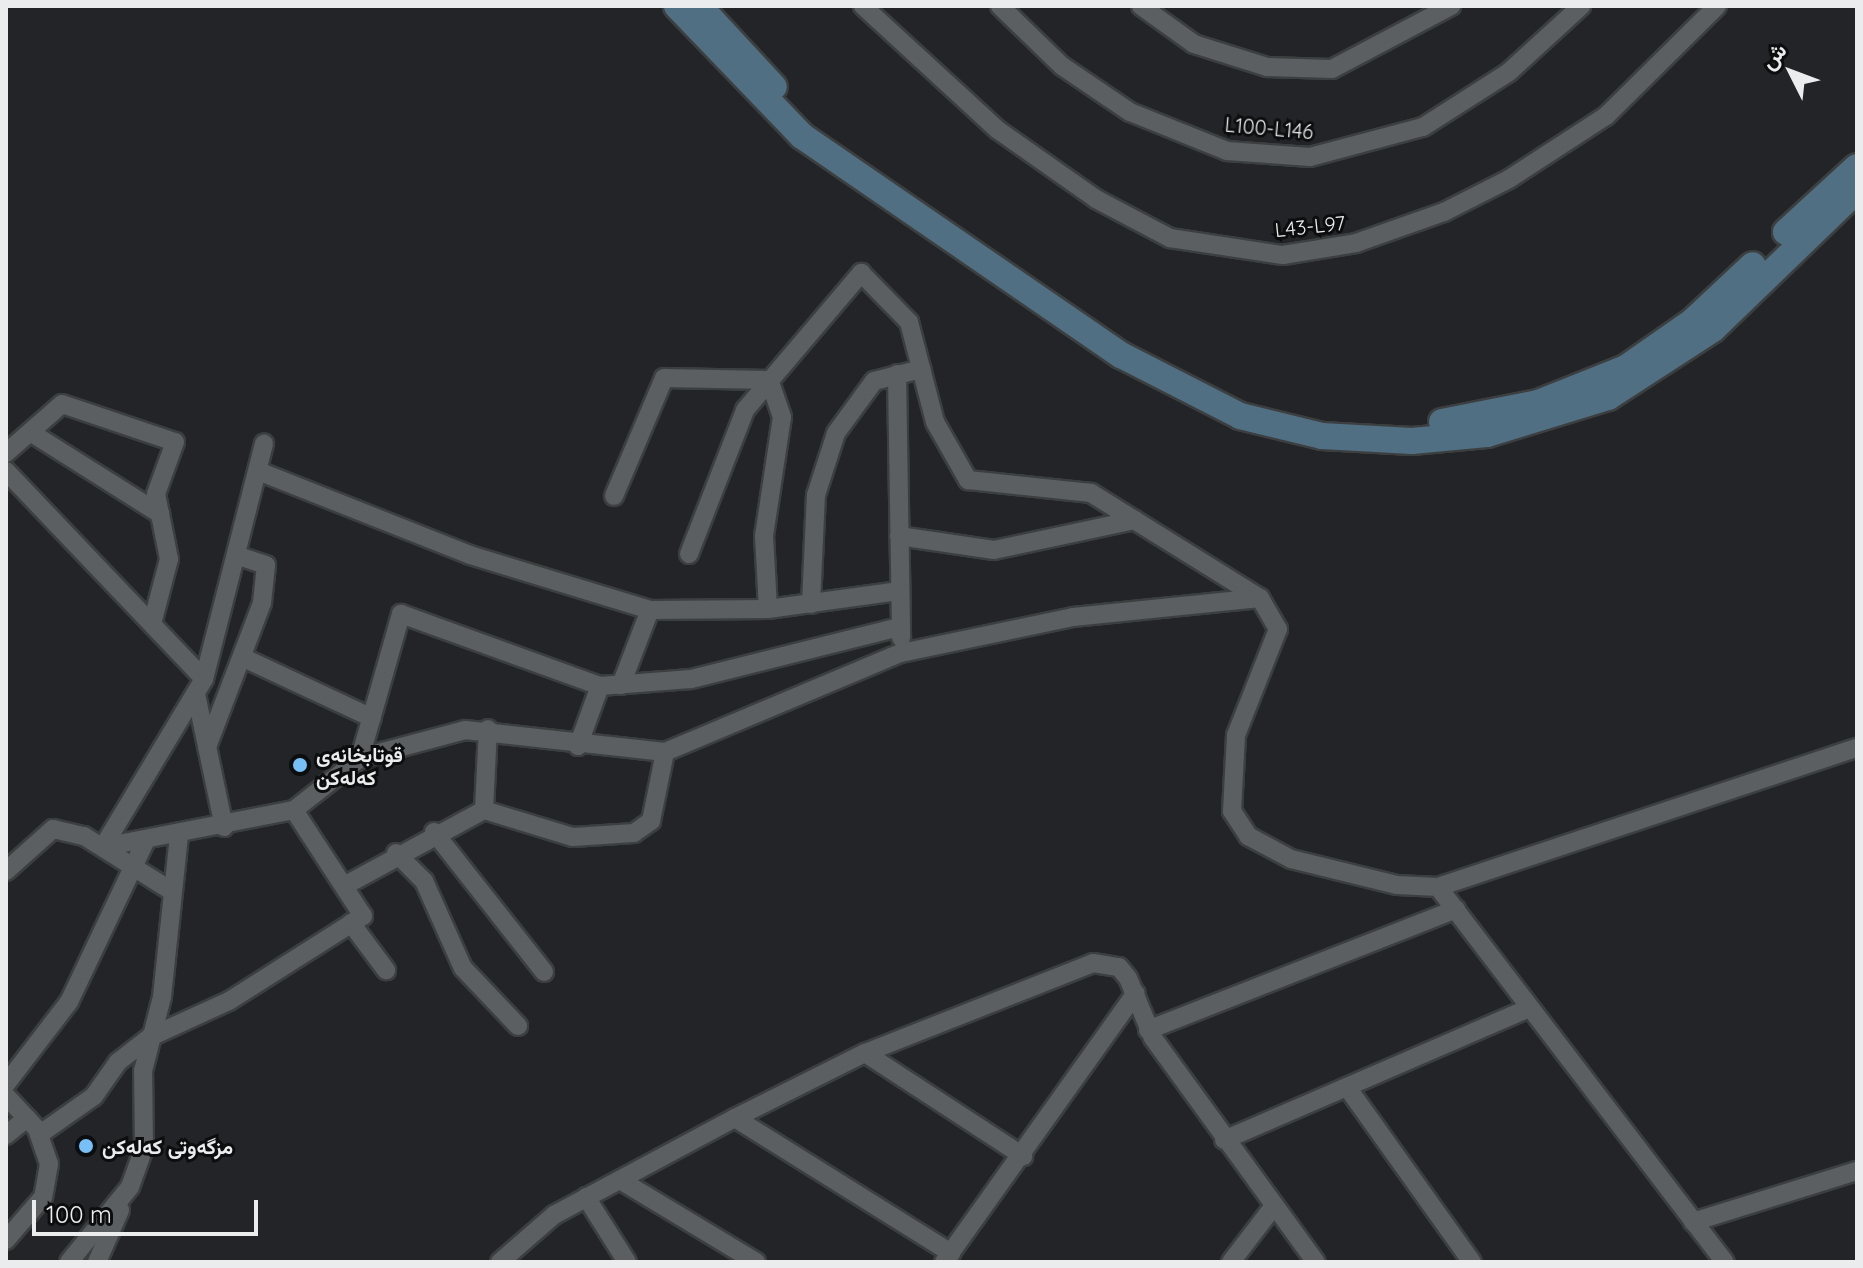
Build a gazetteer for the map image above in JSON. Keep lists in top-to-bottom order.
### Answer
{
  "streets": {
    "street": ["L100-L146", "L43-L97"]
  },
  "places": ["قوتابخانەی کەلەکن", "مزگەوتی کەلەکن"],
  "scale_bar": "100 m",
  "north": "top left"
}
